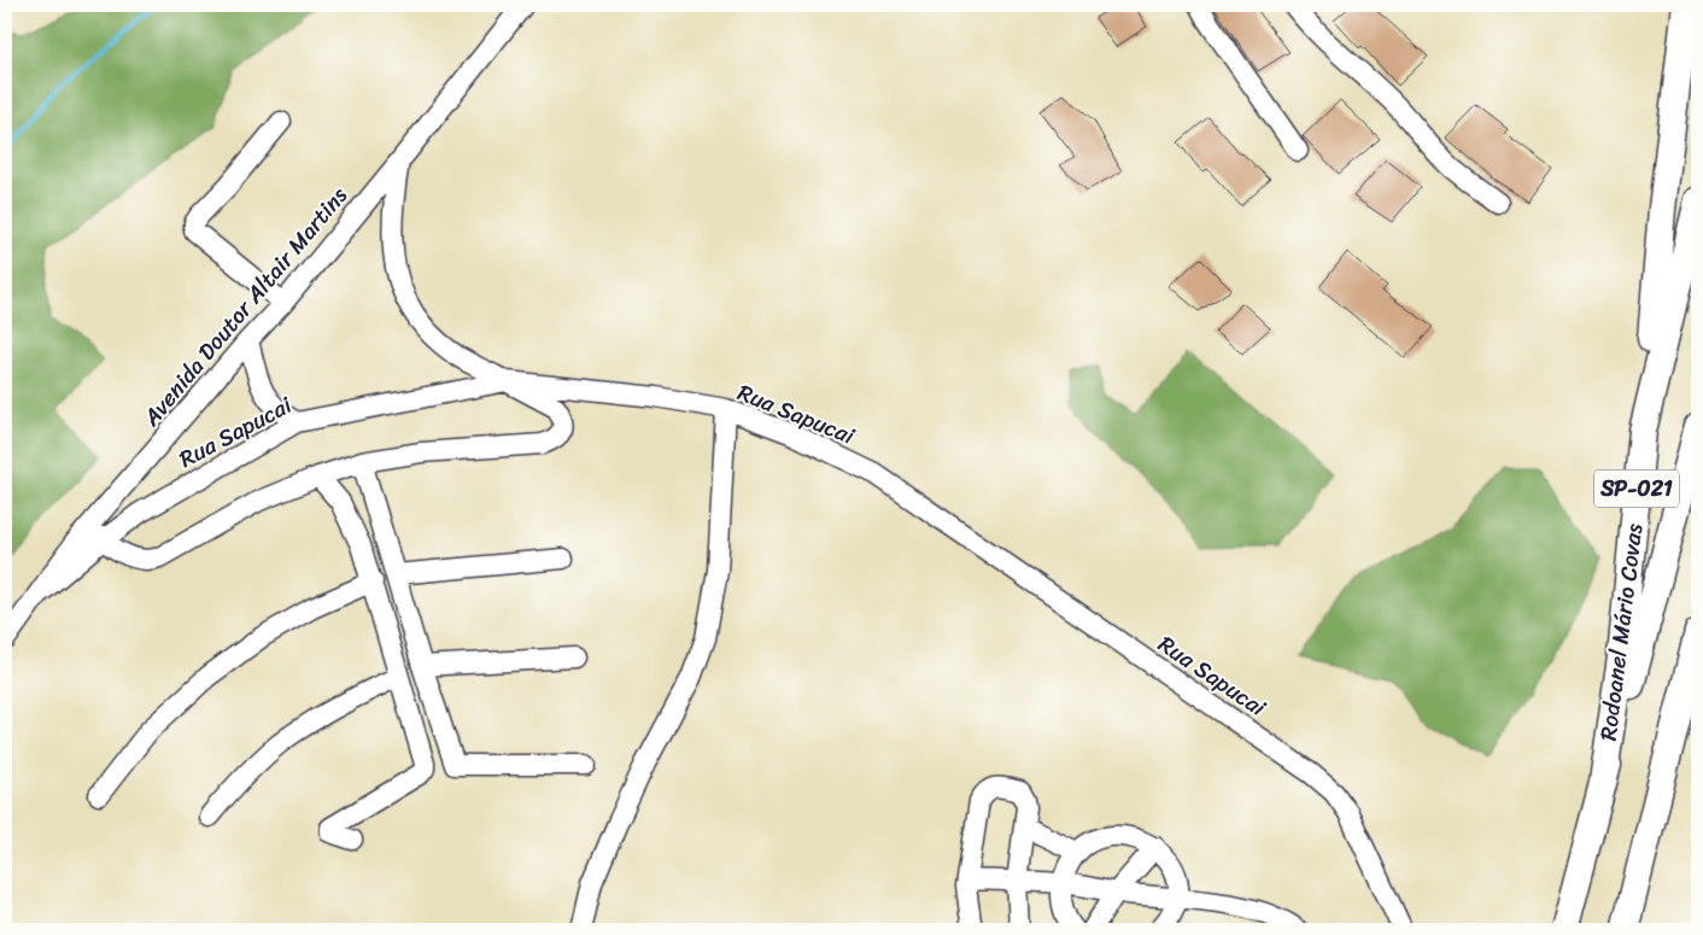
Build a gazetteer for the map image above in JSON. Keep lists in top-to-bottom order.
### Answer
{
  "streets": {
    "highway": ["SP-021", "Rodoanel Mário Covas"],
    "street": ["Avenida Doutor Altair Martins", "Rua Sapucai"]
  },
  "crossings": [
    ["Avenida Doutor Altair Martins", "Rua Sapucai"]
  ]
}
